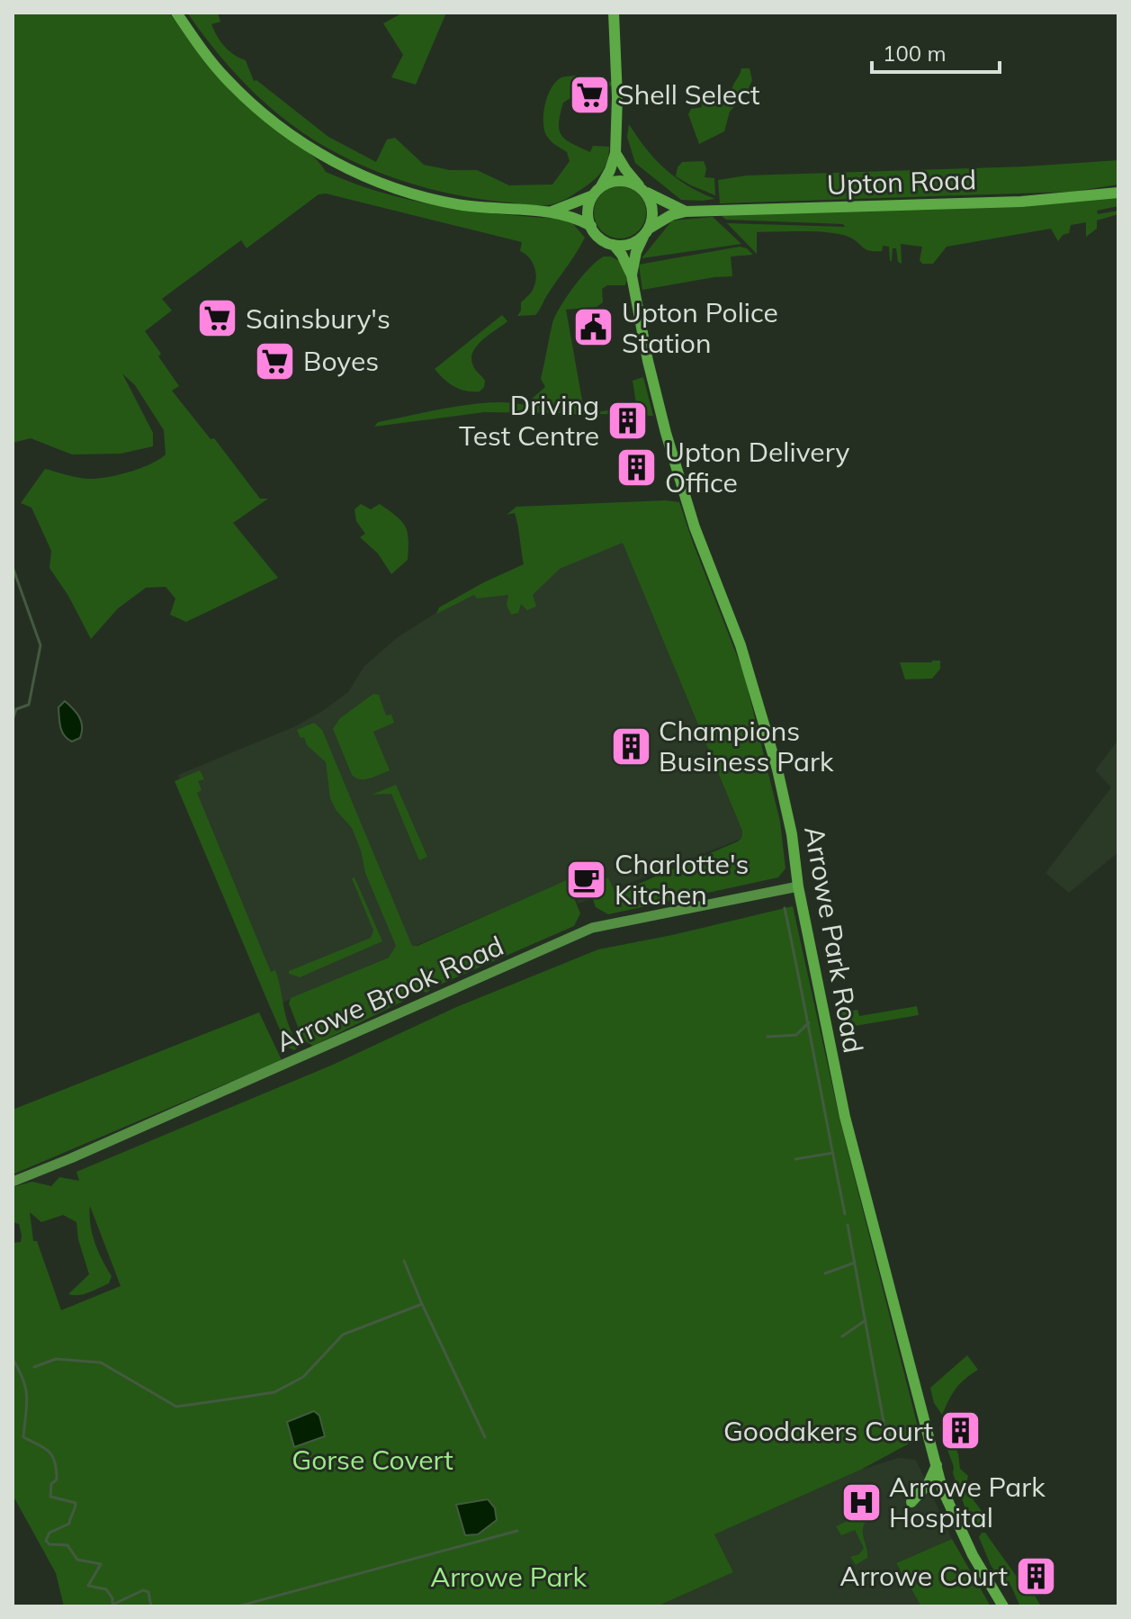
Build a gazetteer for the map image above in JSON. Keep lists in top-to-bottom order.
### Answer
{
  "streets": {
    "main road": ["Upton Road", "Arrowe Park Road"],
    "street": ["Arrowe Brook Road"]
  },
  "crossings": [
    ["Upton Road", "Arrowe Park Road"],
    ["Arrowe Park Road", "Arrowe Brook Road"]
  ],
  "parks": ["Gorse Covert", "Arrowe Park"],
  "places": {
    "supermarket": ["Shell Select", "Sainsbury's", "Boyes"],
    "public building": ["Upton Police Station"],
    "building": [
      "Driving Test Centre",
      "Upton Delivery Office",
      "Champions Business Park",
      "Goodakers Court",
      "Arrowe Court"
    ],
    "cafe": ["Charlotte's Kitchen"],
    "hospital": ["Arrowe Park Hospital"]
  },
  "scale_bar": "100 m"
}
